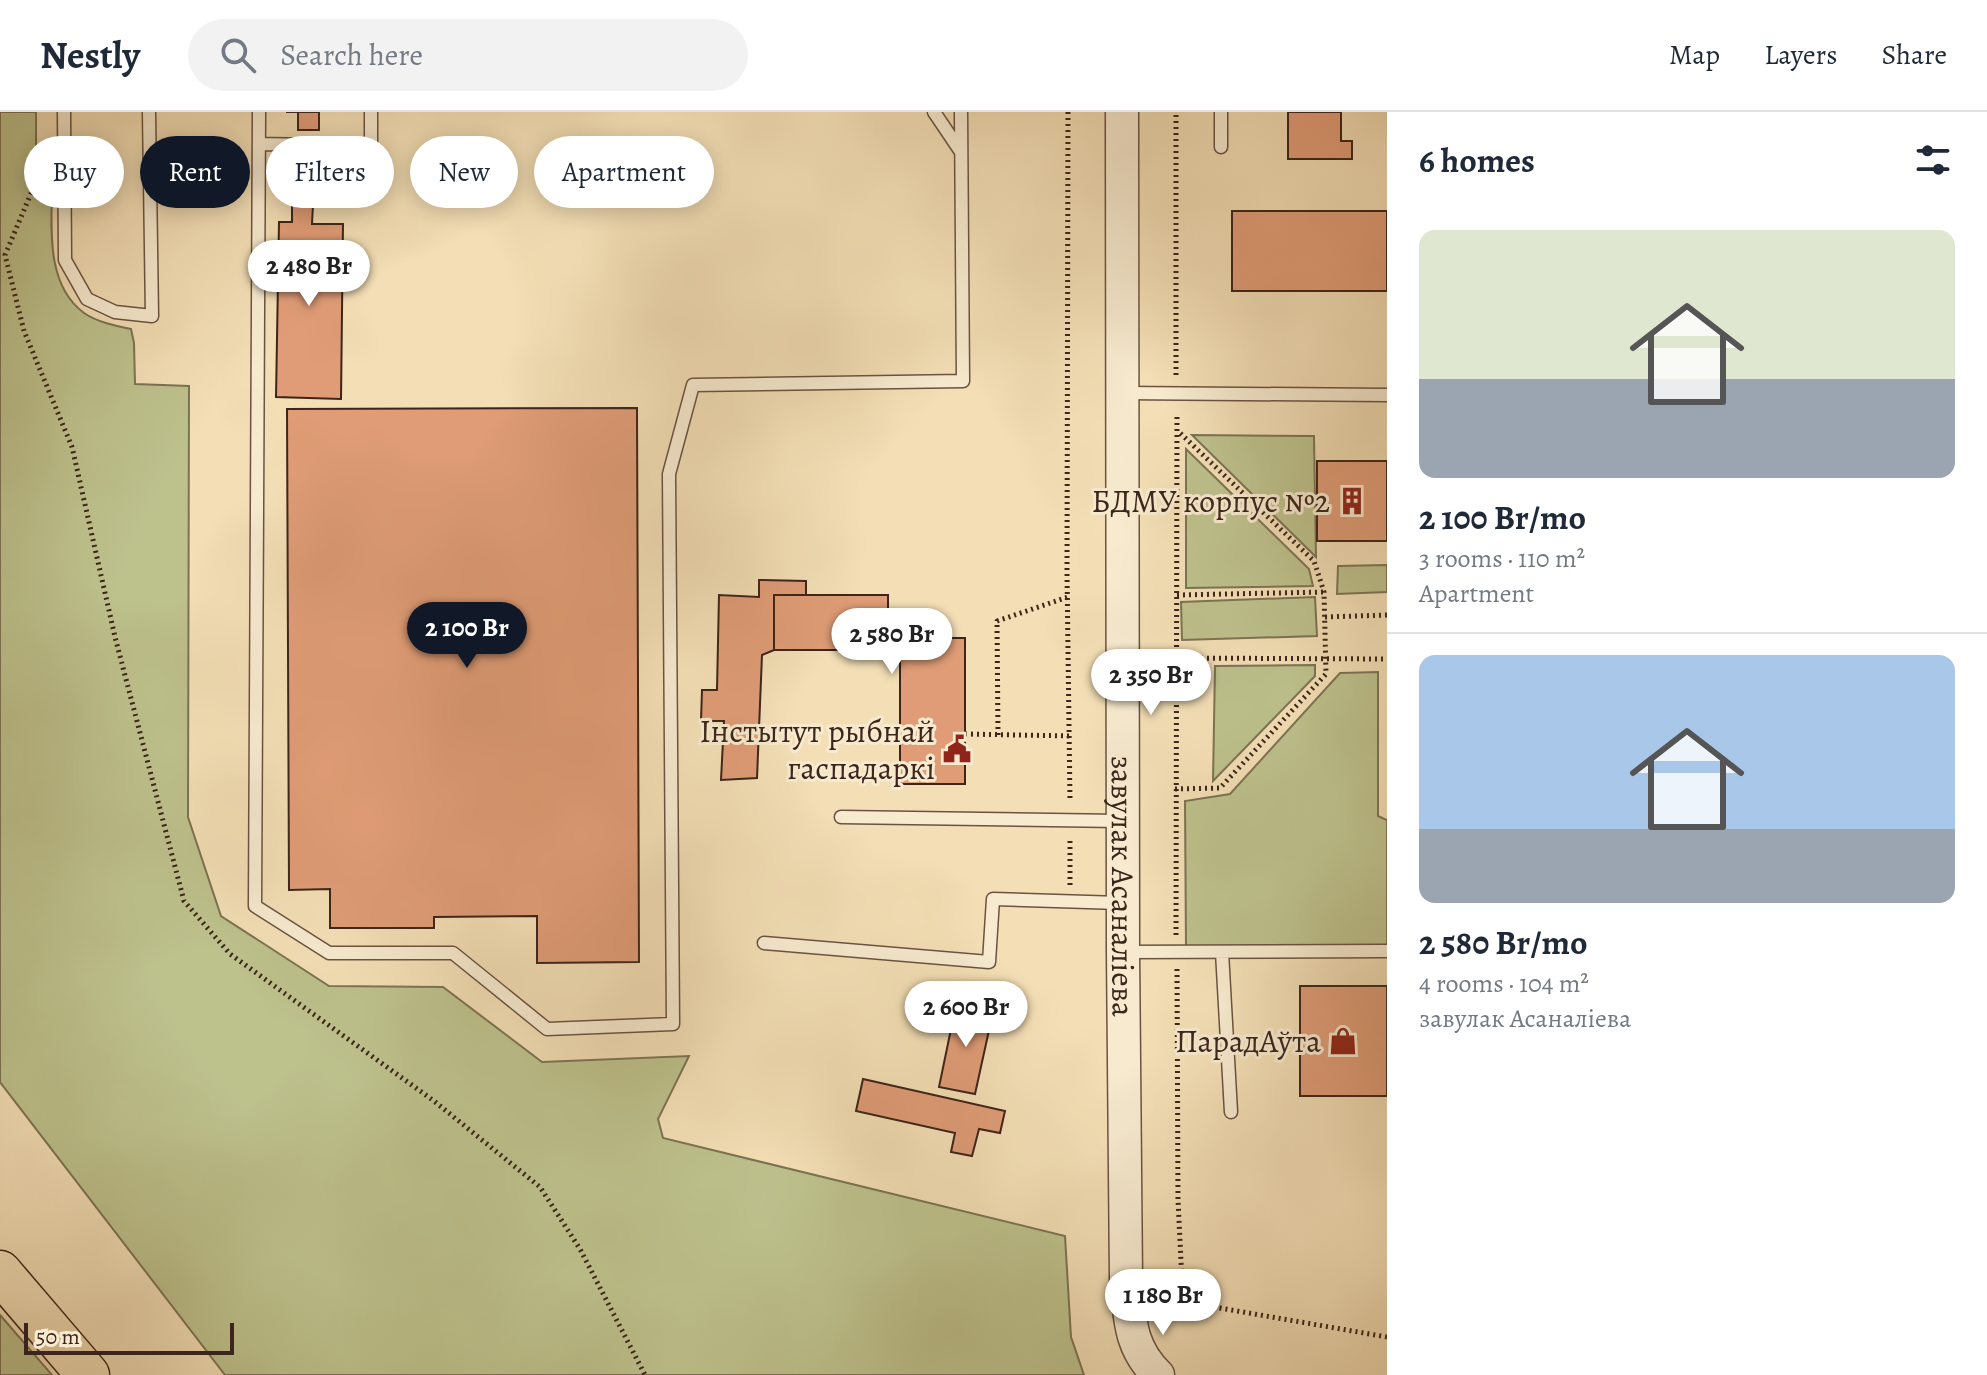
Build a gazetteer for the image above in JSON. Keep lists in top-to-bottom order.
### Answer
{
  "streets": {
    "street": ["завулак Асаналіева"]
  },
  "places": {
    "building": ["БДМУ корпус №2"],
    "public building": ["Інстытут рыбнай гаспадаркі"],
    "shop": ["ПарадАўта"]
  },
  "scale_bar": "50 m",
  "page": {
    "header": "Nestly",
    "search": "Search here",
    "nav": ["Map", "Layers", "Share"],
    "heading": "6 homes",
    "chip": [
      "Buy",
      "Rent",
      "Filters",
      "New",
      "Apartment"
    ],
    "list": [
      {
        "name": "2 100 Br/mo",
        "note": "3 rooms · 110 m² · Apartment"
      },
      {
        "name": "2 580 Br/mo",
        "note": "4 rooms · 104 m² · завулак Асаналіева"
      }
    ],
    "price": [
      "2 480 Br",
      "2 100 Br",
      "2 580 Br",
      "2 350 Br",
      "2 600 Br",
      "1 180 Br"
    ],
    "scale": "50 m"
  }
}
